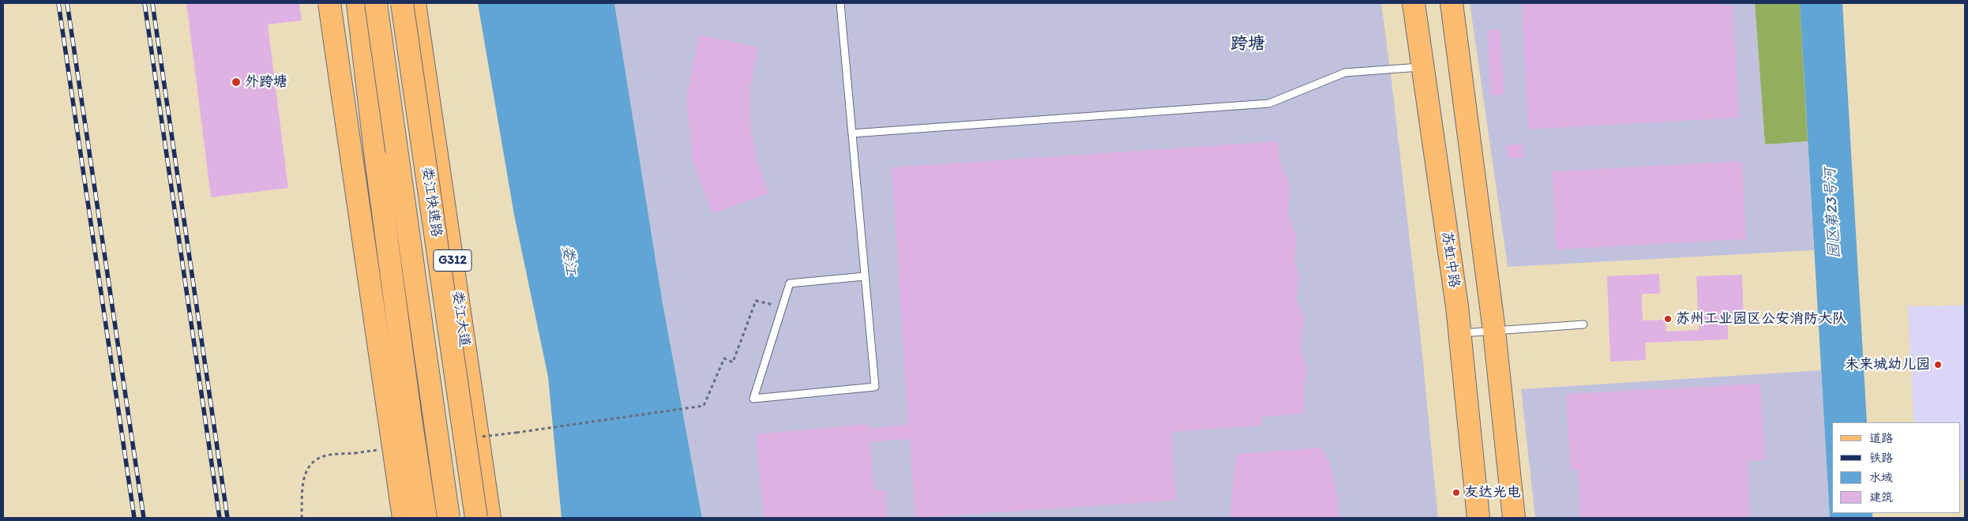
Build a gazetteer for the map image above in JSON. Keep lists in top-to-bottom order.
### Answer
{
  "streets": {
    "main road": [
      "娄江快速路",
      "苏虹中路",
      "G312",
      "娄江大道"
    ]
  },
  "crossings": [
    ["娄江快速路", "娄江大道"]
  ],
  "districts": ["跨塘"],
  "water": ["园区第23号河", "娄江"],
  "places": [
    "外跨塘",
    "苏州工业园区公安消防大队",
    "未来城幼儿园",
    "友达光电"
  ],
  "legend": [
    "道路",
    "铁路",
    "水域",
    "建筑"
  ]
}
